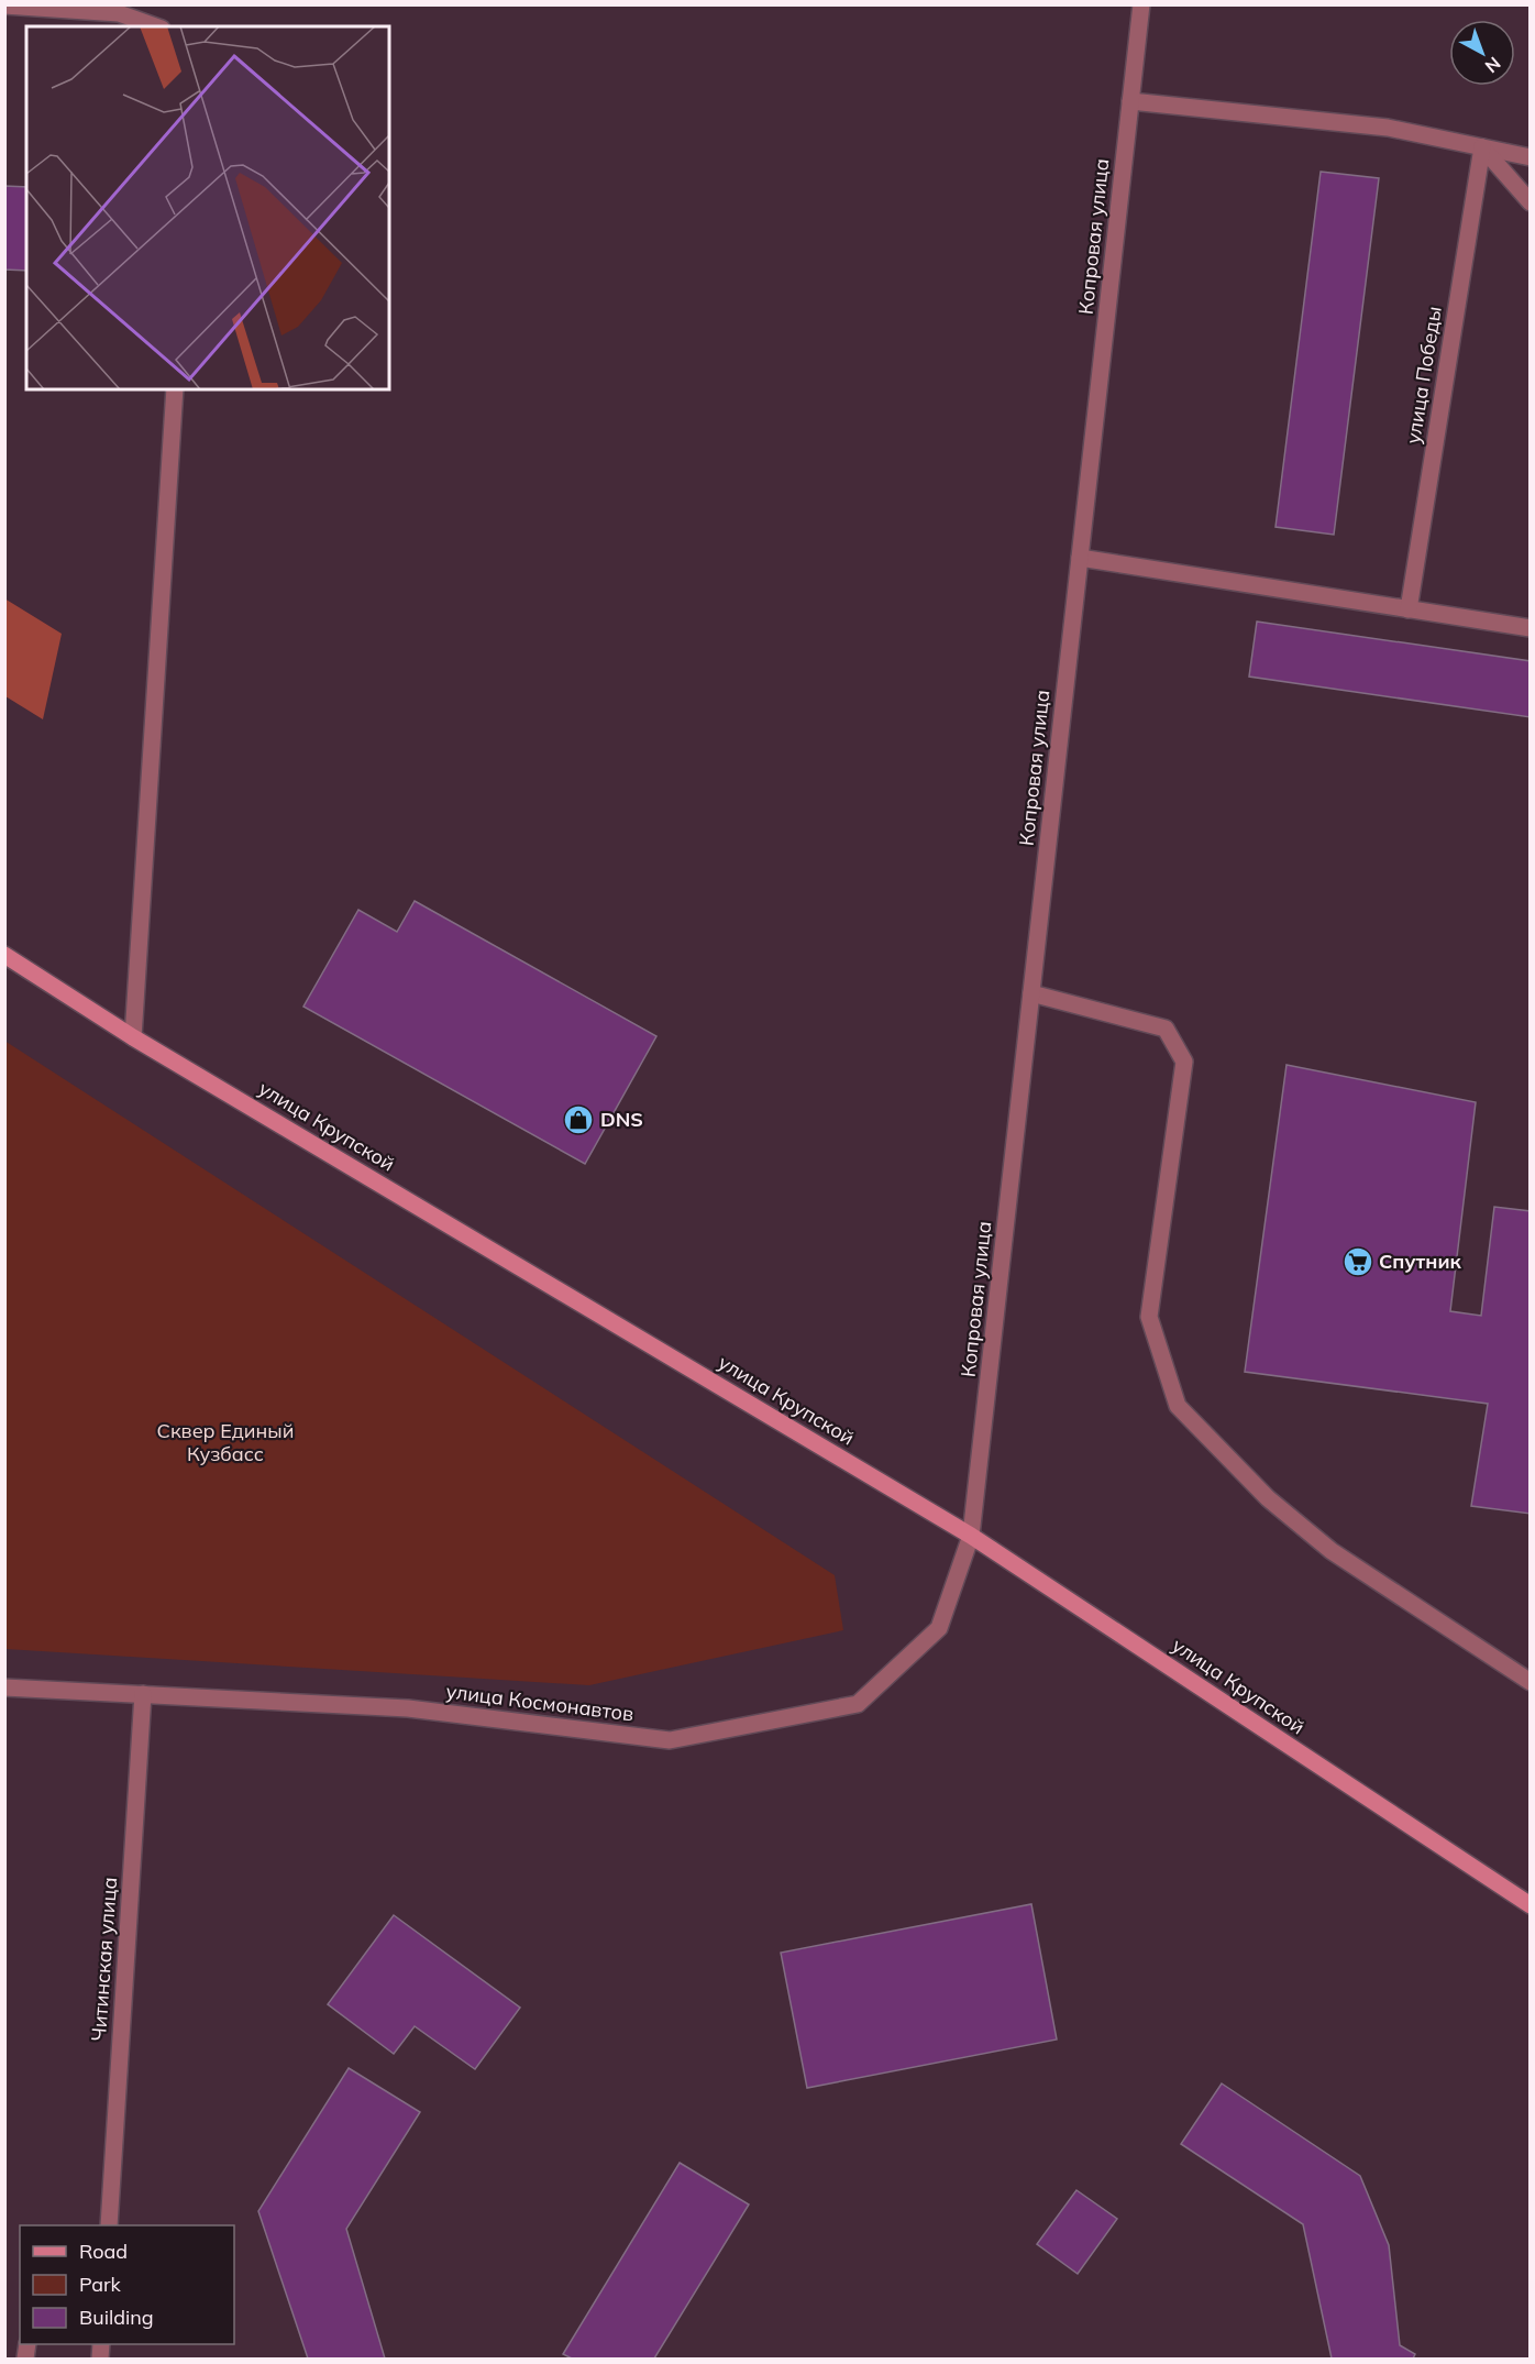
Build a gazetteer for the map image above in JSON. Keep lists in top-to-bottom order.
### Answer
{
  "streets": {
    "street": [
      "Копровая улица",
      "улица Победы",
      "улица Крупской",
      "улица Космонавтов",
      "Читинская улица"
    ]
  },
  "crossings": [
    ["Копровая улица", "улица Крупской"],
    ["Копровая улица", "улица Космонавтов"],
    ["улица Крупской", "улица Космонавтов"],
    ["улица Космонавтов", "Читинская улица"]
  ],
  "parks": ["Сквер Единый Кузбасс"],
  "places": {
    "shop": ["DNS"],
    "supermarket": ["Спутник"]
  },
  "legend": ["Road", "Park", "Building"],
  "north": "bottom right"
}
